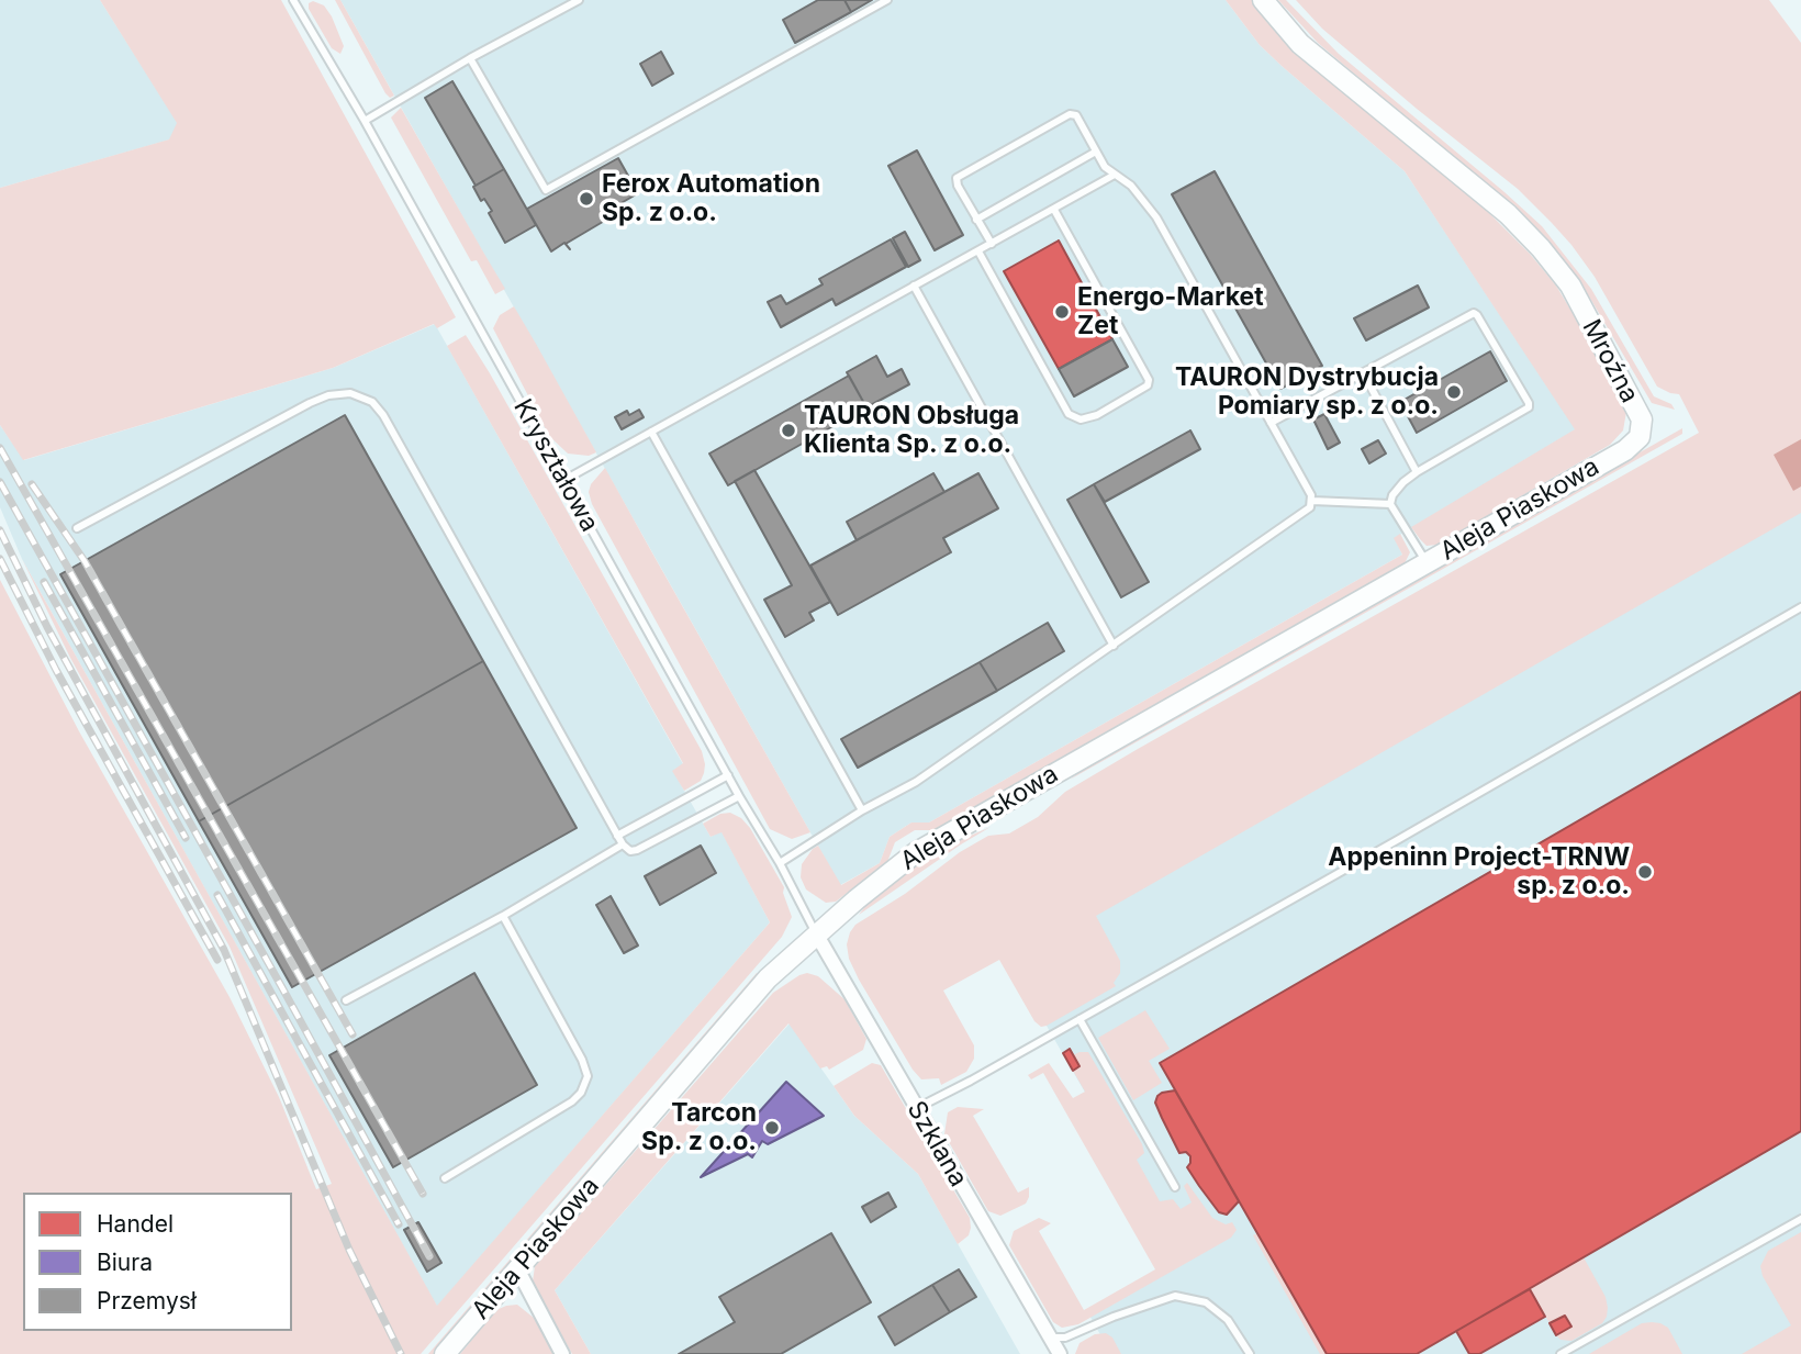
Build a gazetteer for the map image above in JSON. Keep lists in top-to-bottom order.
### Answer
{
  "streets": {
    "main road": ["Mroźna", "Aleja Piaskowa"],
    "street": ["Szklana"],
    "lane": ["Kryształowa"]
  },
  "crossings": [
    ["Mroźna", "Aleja Piaskowa"],
    ["Kryształowa", "Aleja Piaskowa"],
    ["Kryształowa", "Szklana"],
    ["Aleja Piaskowa", "Szklana"]
  ],
  "places": [
    "Ferox Automation Sp. z o.o.",
    "Energo-Market Zet",
    "TAURON Dystrybucja Pomiary sp. z o.o.",
    "TAURON Obsługa Klienta Sp. z o.o.",
    "Appeninn Project-TRNW sp. z o.o.",
    "Tarcon Sp. z o.o."
  ],
  "legend": ["Handel", "Biura", "Przemysł"]
}
